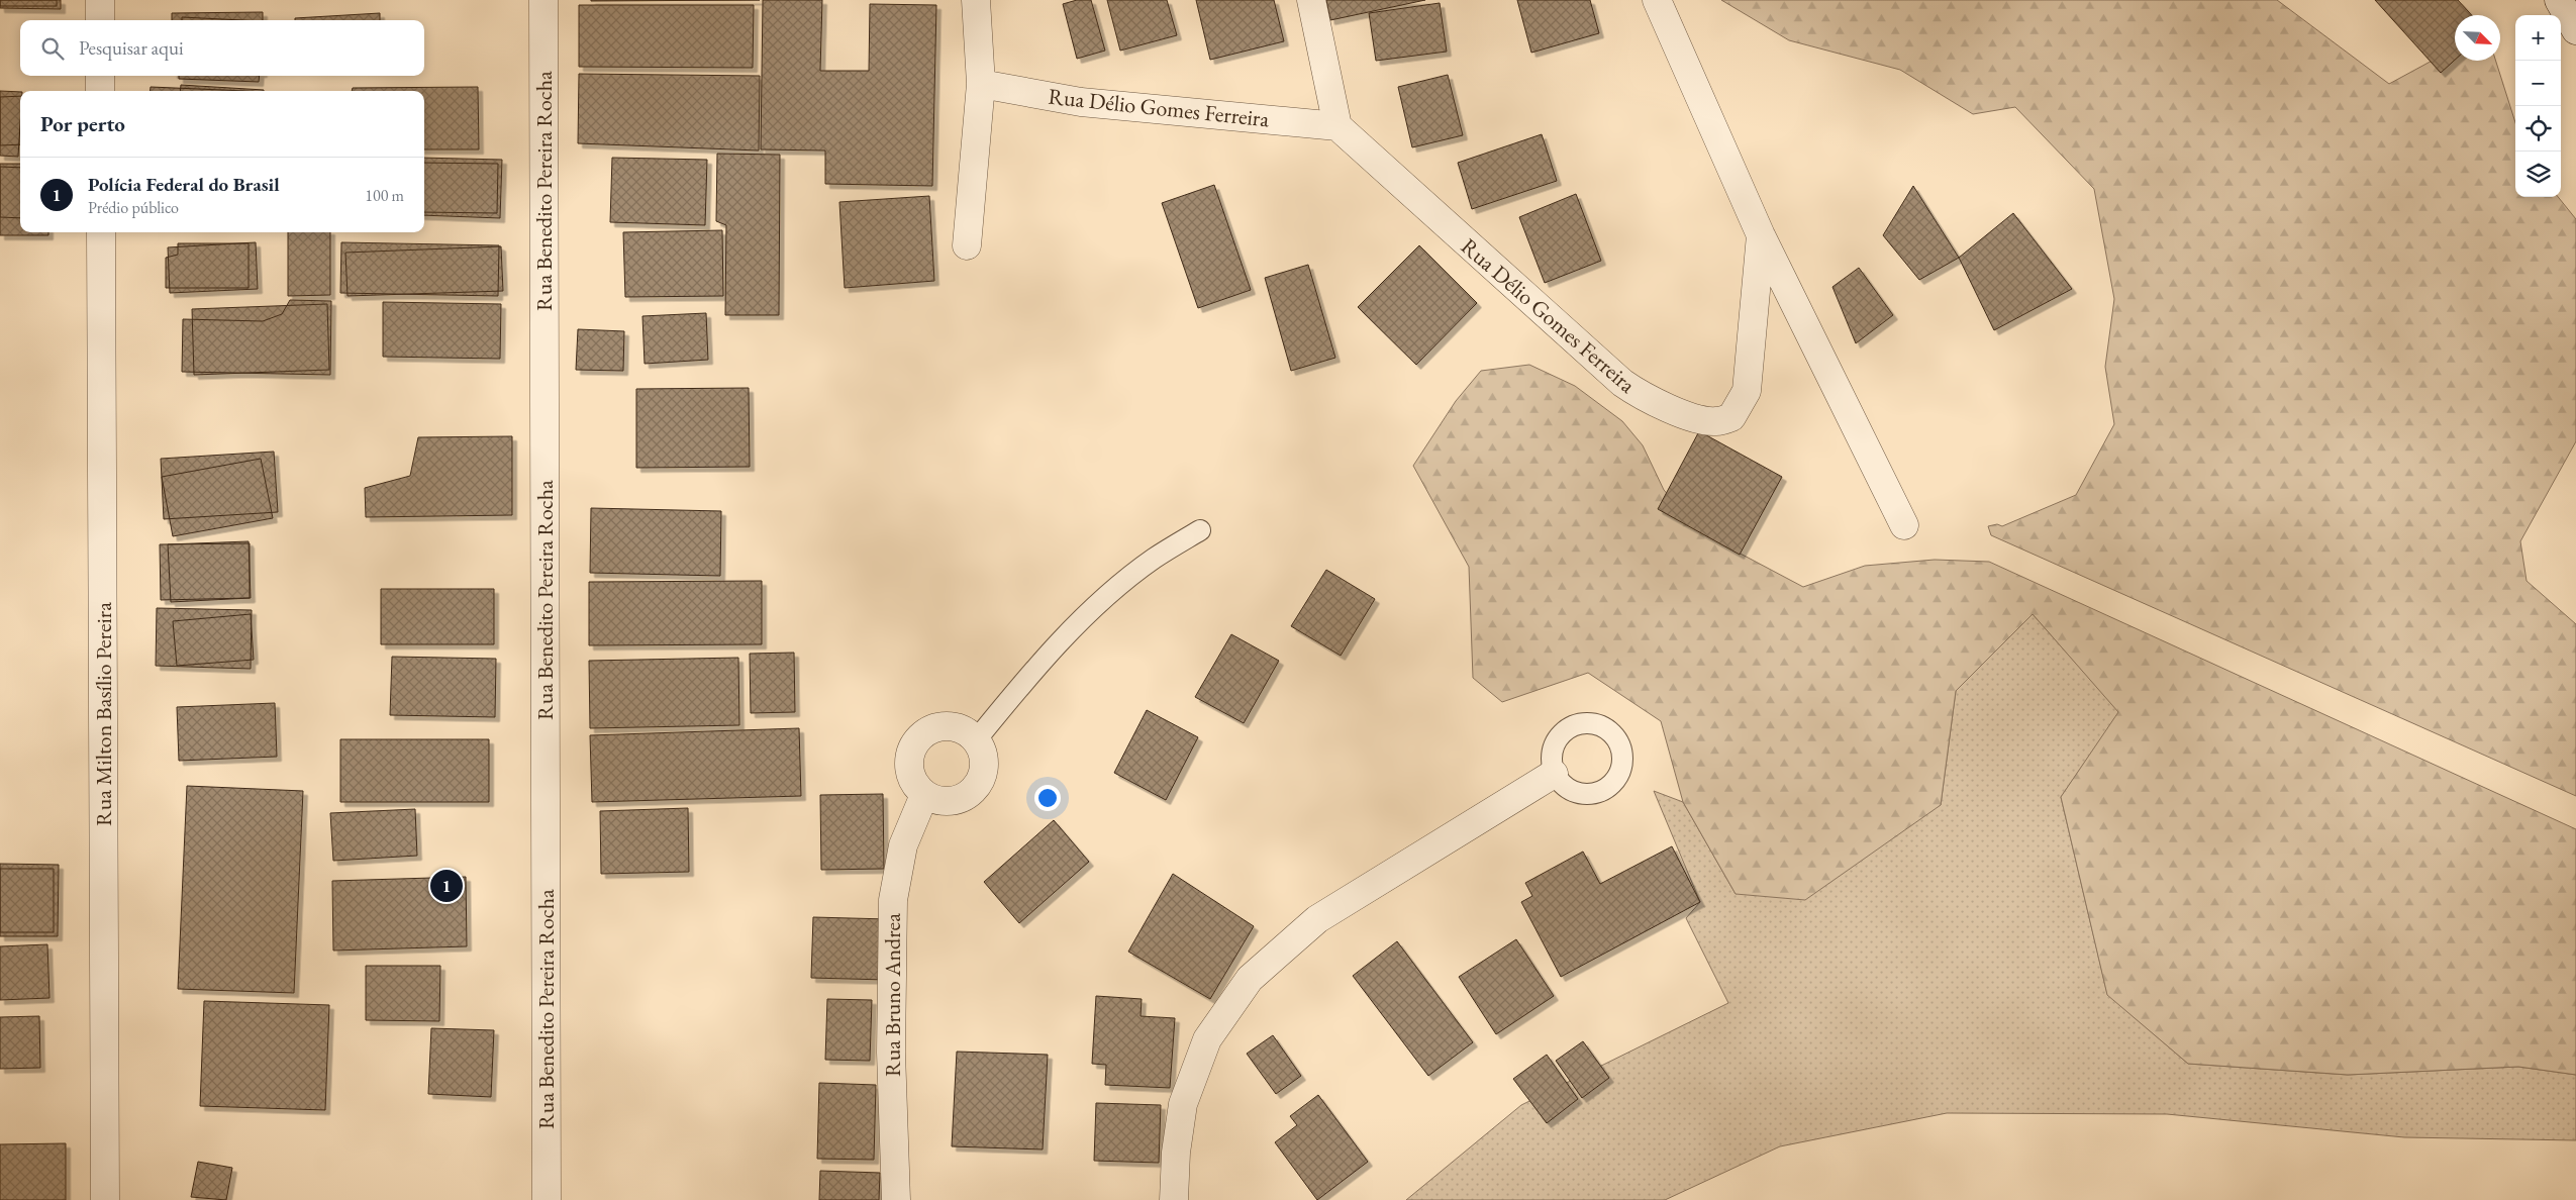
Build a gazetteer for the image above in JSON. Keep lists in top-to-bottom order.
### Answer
{
  "streets": {
    "street": [
      "Rua Délio Gomes Ferreira",
      "Rua Benedito Pereira Rocha",
      "Rua Milton Basílio Pereira",
      "Rua Bruno Andrea"
    ]
  },
  "north": "bottom right",
  "page": {
    "map_buttons": ["+", "−"],
    "search": "Pesquisar aqui",
    "heading": "Por perto",
    "list": [
      {
        "mark": "1",
        "name": "Polícia Federal do Brasil",
        "note": "Prédio público",
        "value": "100 m"
      }
    ],
    "pins": "1"
  }
}
